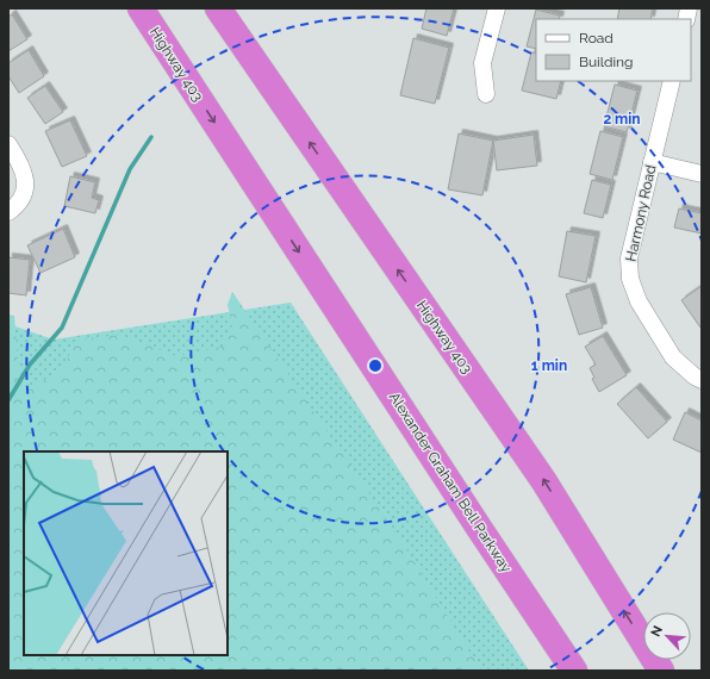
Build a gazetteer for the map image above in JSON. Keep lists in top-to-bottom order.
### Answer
{
  "streets": {
    "highway": ["Highway 403", "Alexander Graham Bell Parkway"],
    "street": ["Harmony Road"]
  },
  "crossings": [
    ["Highway 403", "Alexander Graham Bell Parkway"]
  ],
  "legend": ["Road", "Building"],
  "north": "top left",
  "rings": ["2 min", "1 min"]
}
